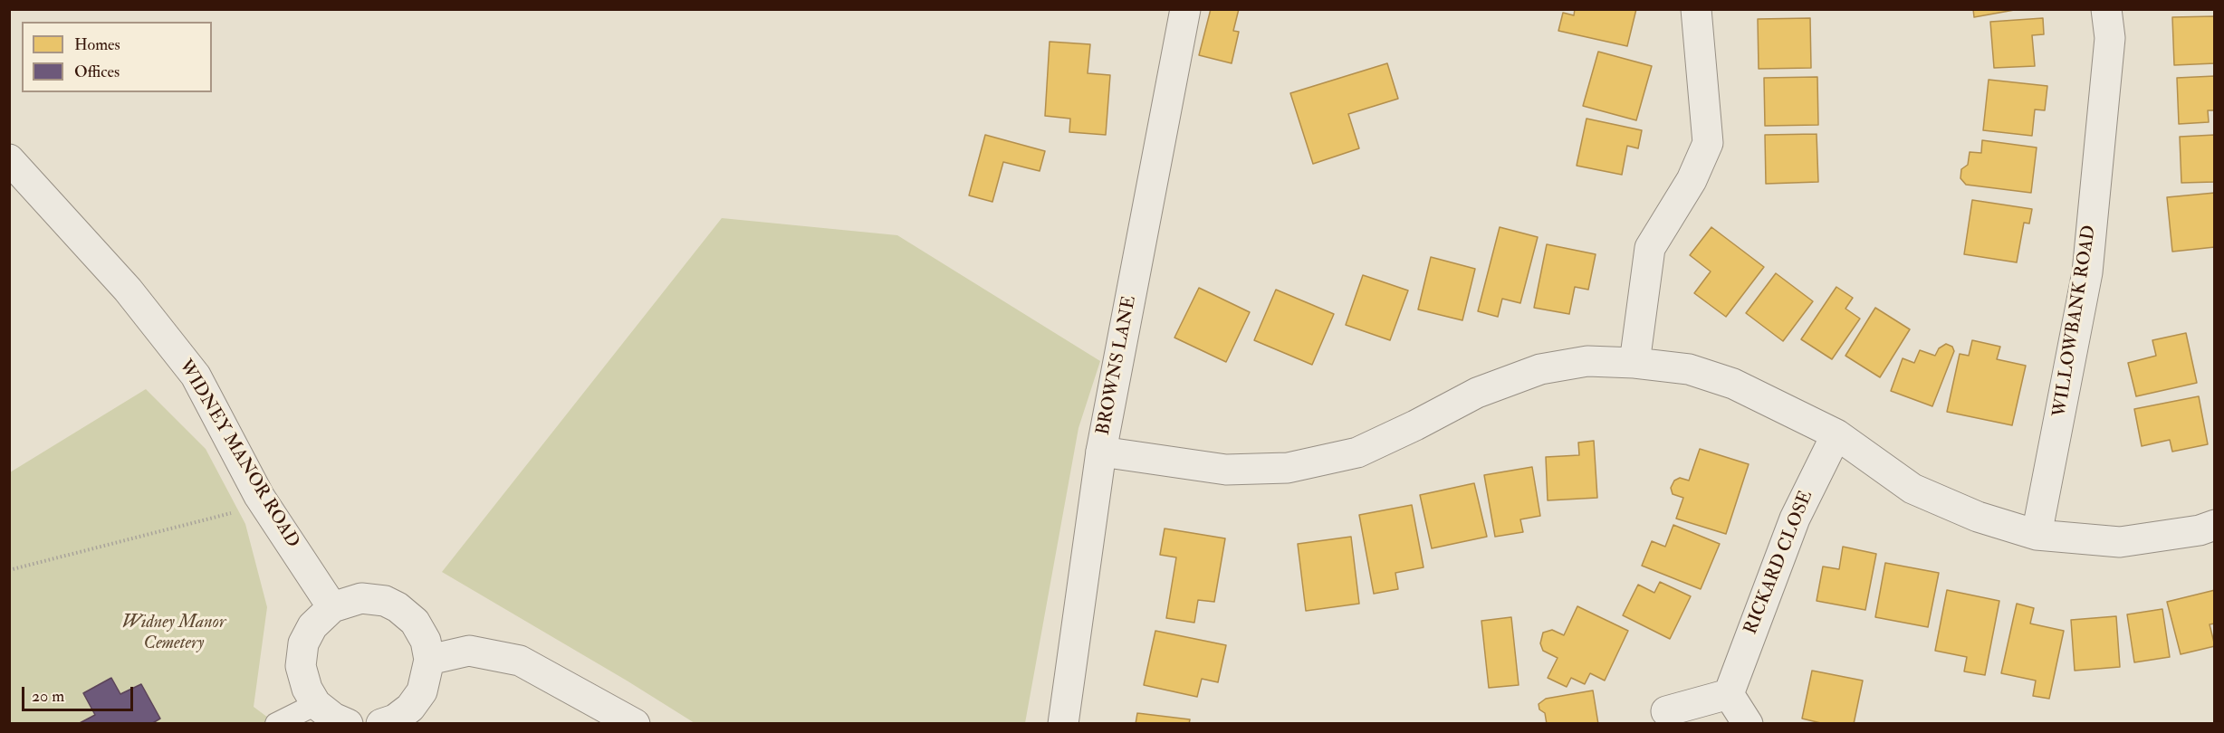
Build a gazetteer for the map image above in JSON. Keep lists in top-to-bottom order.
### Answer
{
  "streets": {
    "street": [
      "WILLOWBANK ROAD",
      "BROWNS LANE",
      "WIDNEY MANOR ROAD",
      "RICKARD CLOSE"
    ]
  },
  "parks": ["Widney Manor Cemetery"],
  "legend": ["Homes", "Offices"],
  "scale_bar": "20 m"
}
